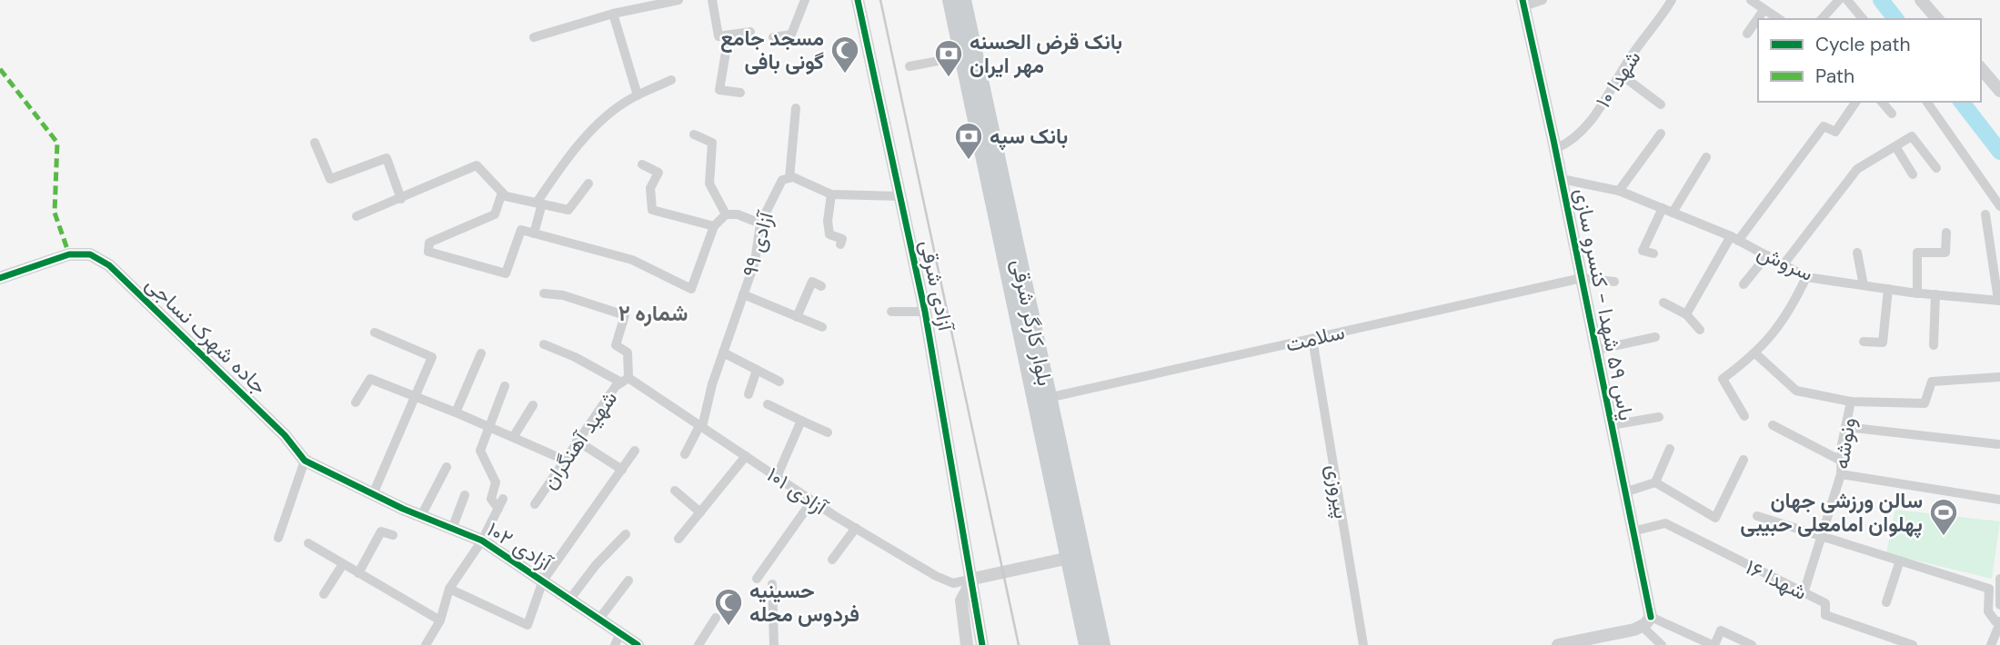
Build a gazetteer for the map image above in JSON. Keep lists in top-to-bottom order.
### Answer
{
  "streets": {
    "main road": ["بلوار کارگر شرقی"],
    "street": [
      "شهدا ۱۰",
      "آزادی ٩٩",
      "سروش",
      "آزادی شرقی",
      "یاس ۵۹ شهدا - کنسرو سازی",
      "جاده شهرک نساجی",
      "سلامت",
      "شهید آهنگران",
      "ونوشه",
      "آزادی ۱۰۱",
      "پیروزی",
      "آزادی ۱۰۲",
      "شهدا ۱۶"
    ]
  },
  "crossings": [
    ["شهدا ۱۰", "یاس ۵۹ شهدا - کنسرو سازی"],
    ["آزادی ٩٩", "آزادی ۱۰۱"],
    ["سروش", "یاس ۵۹ شهدا - کنسرو سازی"],
    ["آزادی شرقی", "آزادی ۱۰۱"],
    ["یاس ۵۹ شهدا - کنسرو سازی", "سلامت"],
    ["یاس ۵۹ شهدا - کنسرو سازی", "شهدا ۱۶"],
    ["بلوار کارگر شرقی", "سلامت"],
    ["جاده شهرک نساجی", "آزادی ۱۰۲"],
    ["سلامت", "پیروزی"],
    ["شهید آهنگران", "آزادی ۱۰۱"],
    ["ونوشه", "شهدا ۱۶"]
  ],
  "districts": ["شماره ۲"],
  "places": {
    "mosque": ["مسجد جامع گونی بافی", "حسینیه فردوس محله"],
    "bank": ["بانک قرض الحسنه مهر ایران", "بانک سپه"],
    "sports": ["سالن ورزشی جهان پهلوان امامعلی حبیبی"]
  },
  "legend": ["Cycle path", "Path"]
}
